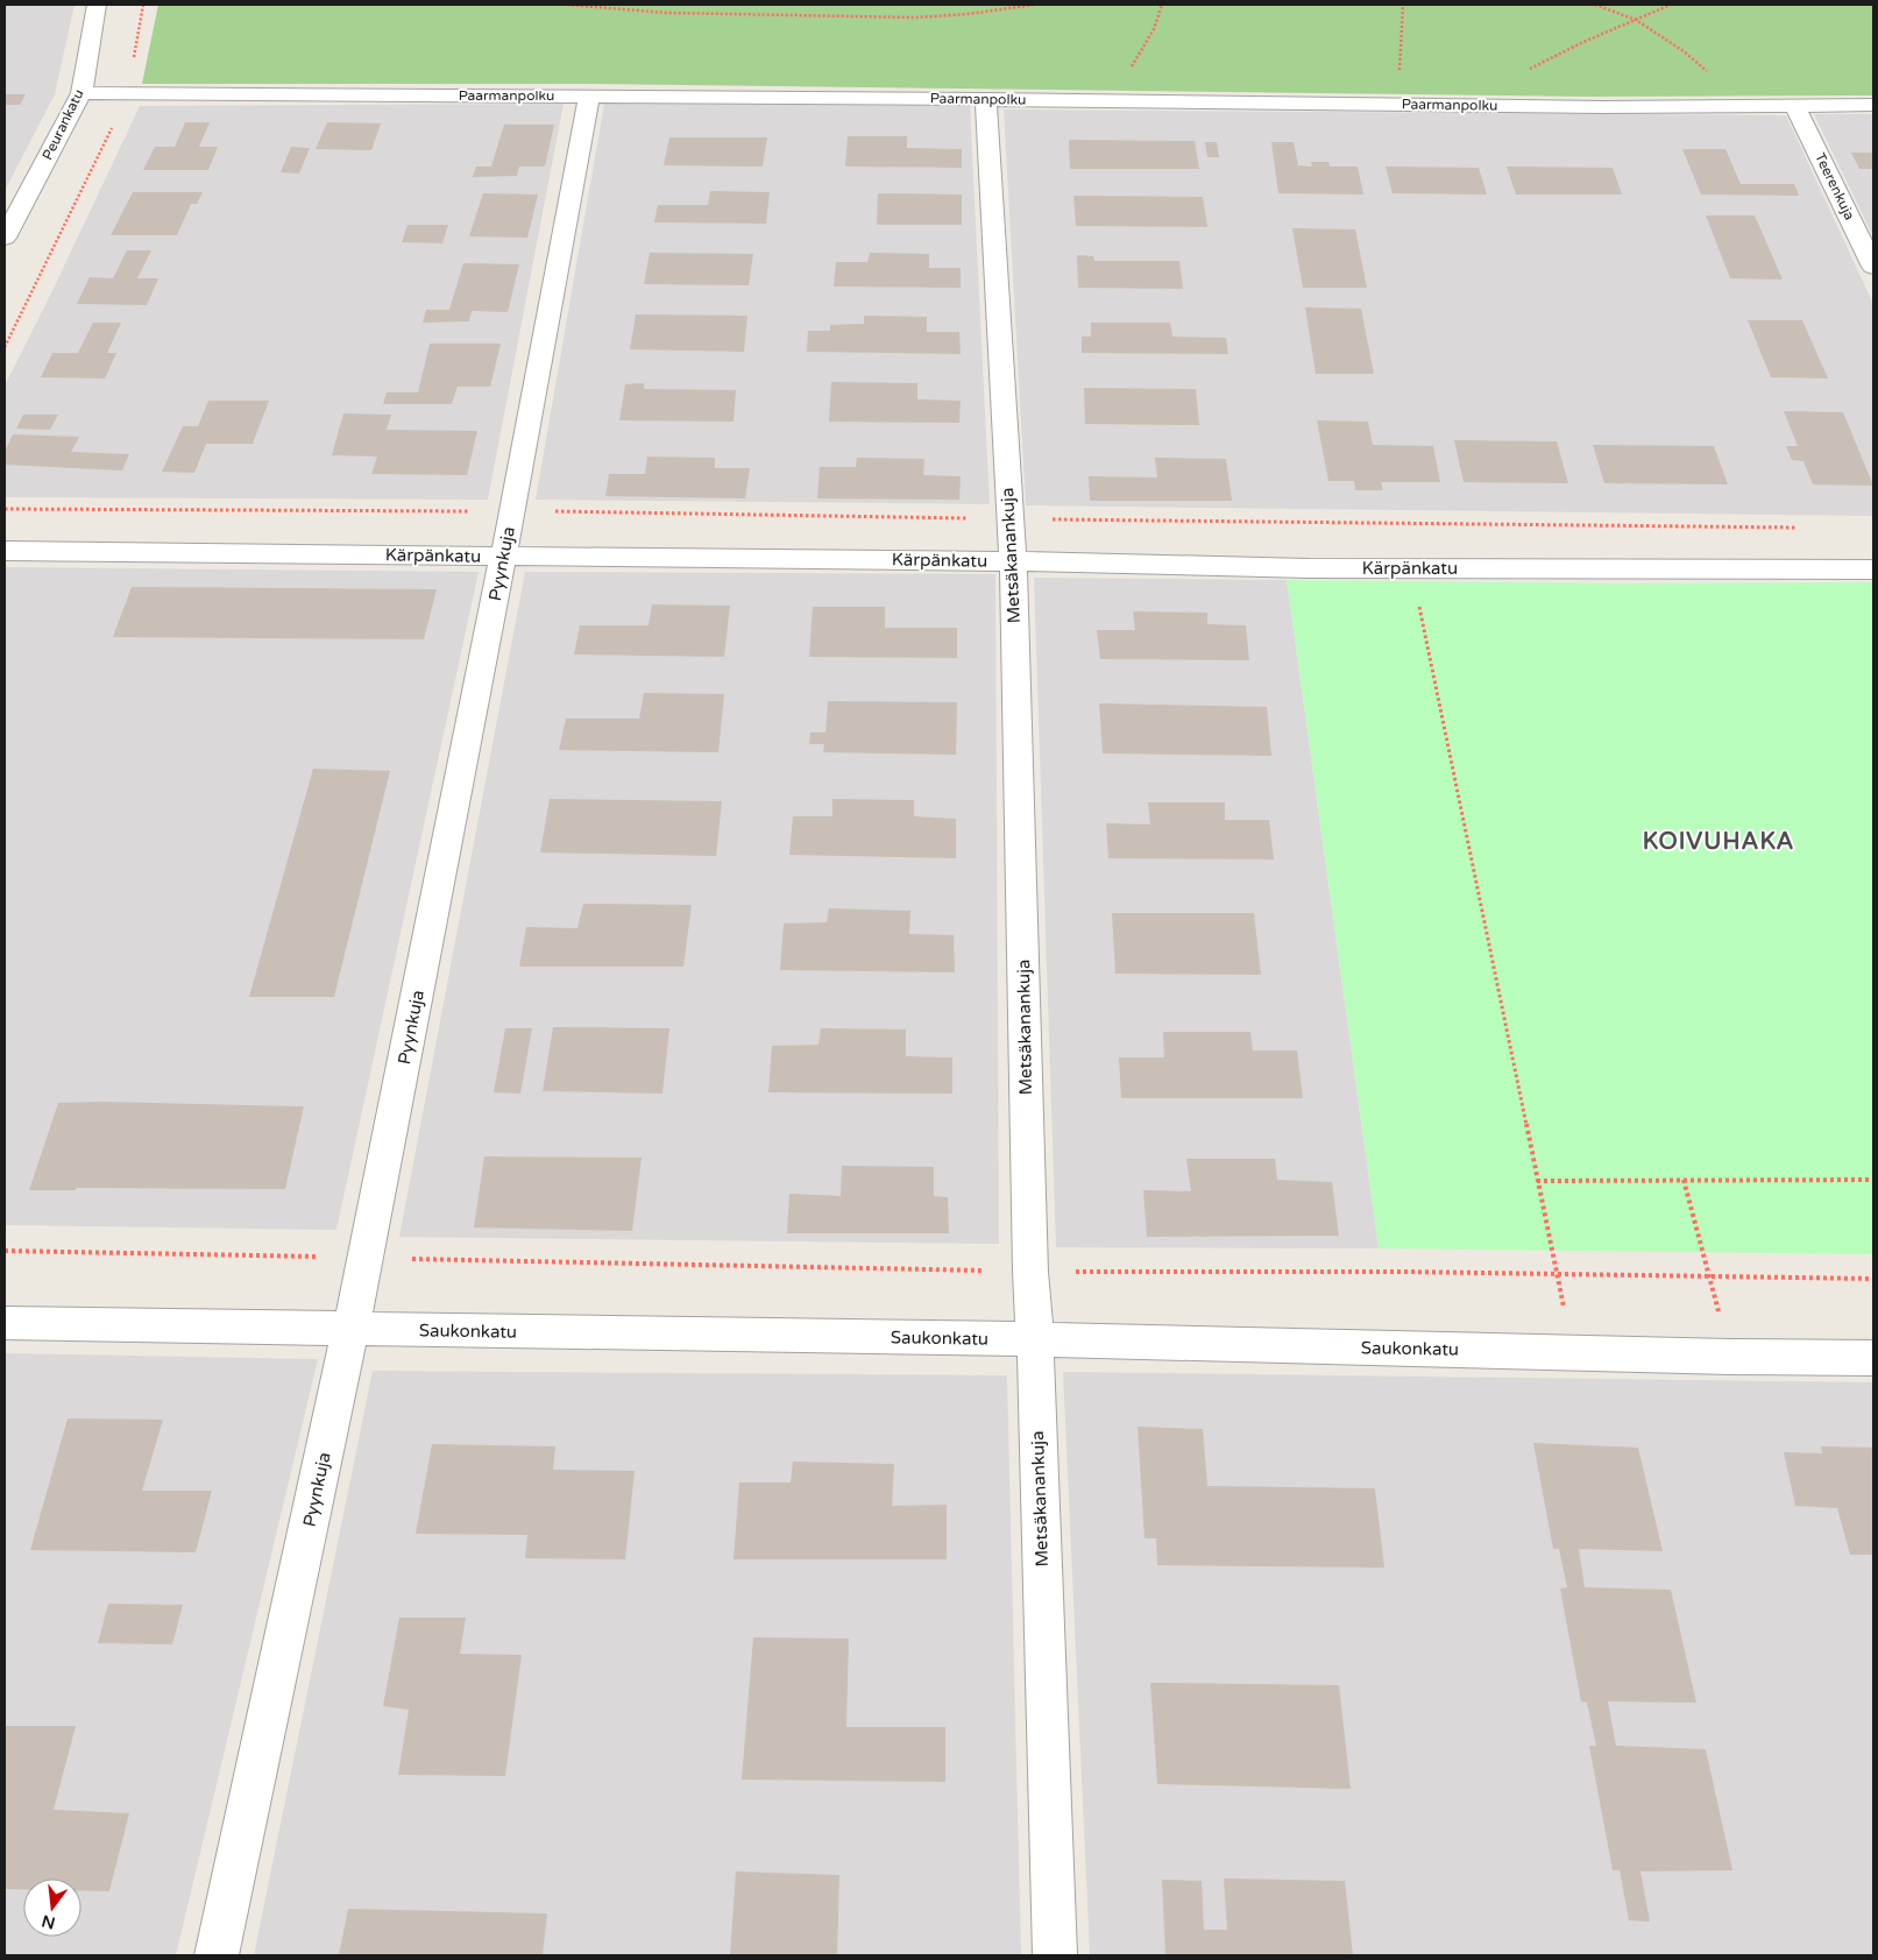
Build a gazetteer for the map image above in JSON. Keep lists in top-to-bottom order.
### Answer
{
  "streets": {
    "street": [
      "Paarmanpolku",
      "Peurankatu",
      "Teerenkuja",
      "Kärpänkatu",
      "Metsäkanankuja",
      "Pyynkuja",
      "Saukonkatu"
    ]
  },
  "crossings": [
    ["Paarmanpolku", "Peurankatu"],
    ["Paarmanpolku", "Teerenkuja"],
    ["Paarmanpolku", "Metsäkanankuja"],
    ["Paarmanpolku", "Pyynkuja"],
    ["Kärpänkatu", "Metsäkanankuja"],
    ["Kärpänkatu", "Pyynkuja"],
    ["Metsäkanankuja", "Saukonkatu"],
    ["Pyynkuja", "Saukonkatu"]
  ],
  "districts": ["KOIVUHAKA"],
  "north": "bottom"
}
